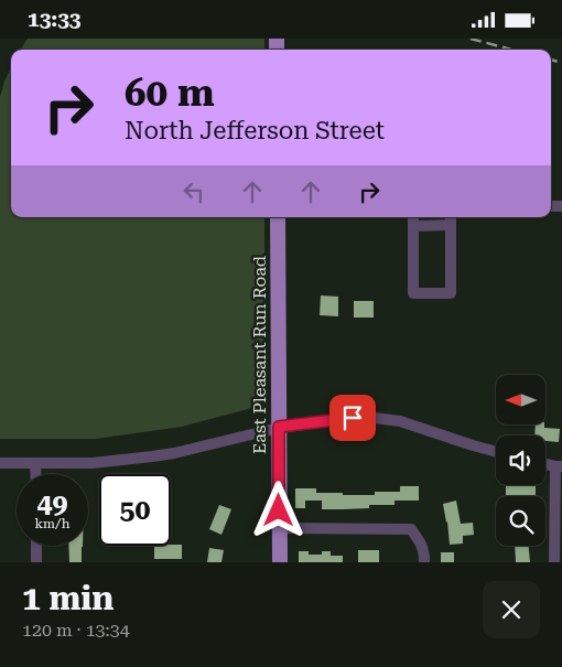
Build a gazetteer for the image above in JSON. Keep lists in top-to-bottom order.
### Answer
{
  "streets": {
    "main road": ["East Pleasant Run Road"]
  },
  "north": "left",
  "page": {
    "status": "13:33",
    "turn": ["60 m", "North Jefferson Street"],
    "speed": "49 km/h",
    "limit": "50",
    "heading": ["1 min", "120 m · 13:34"]
  }
}
